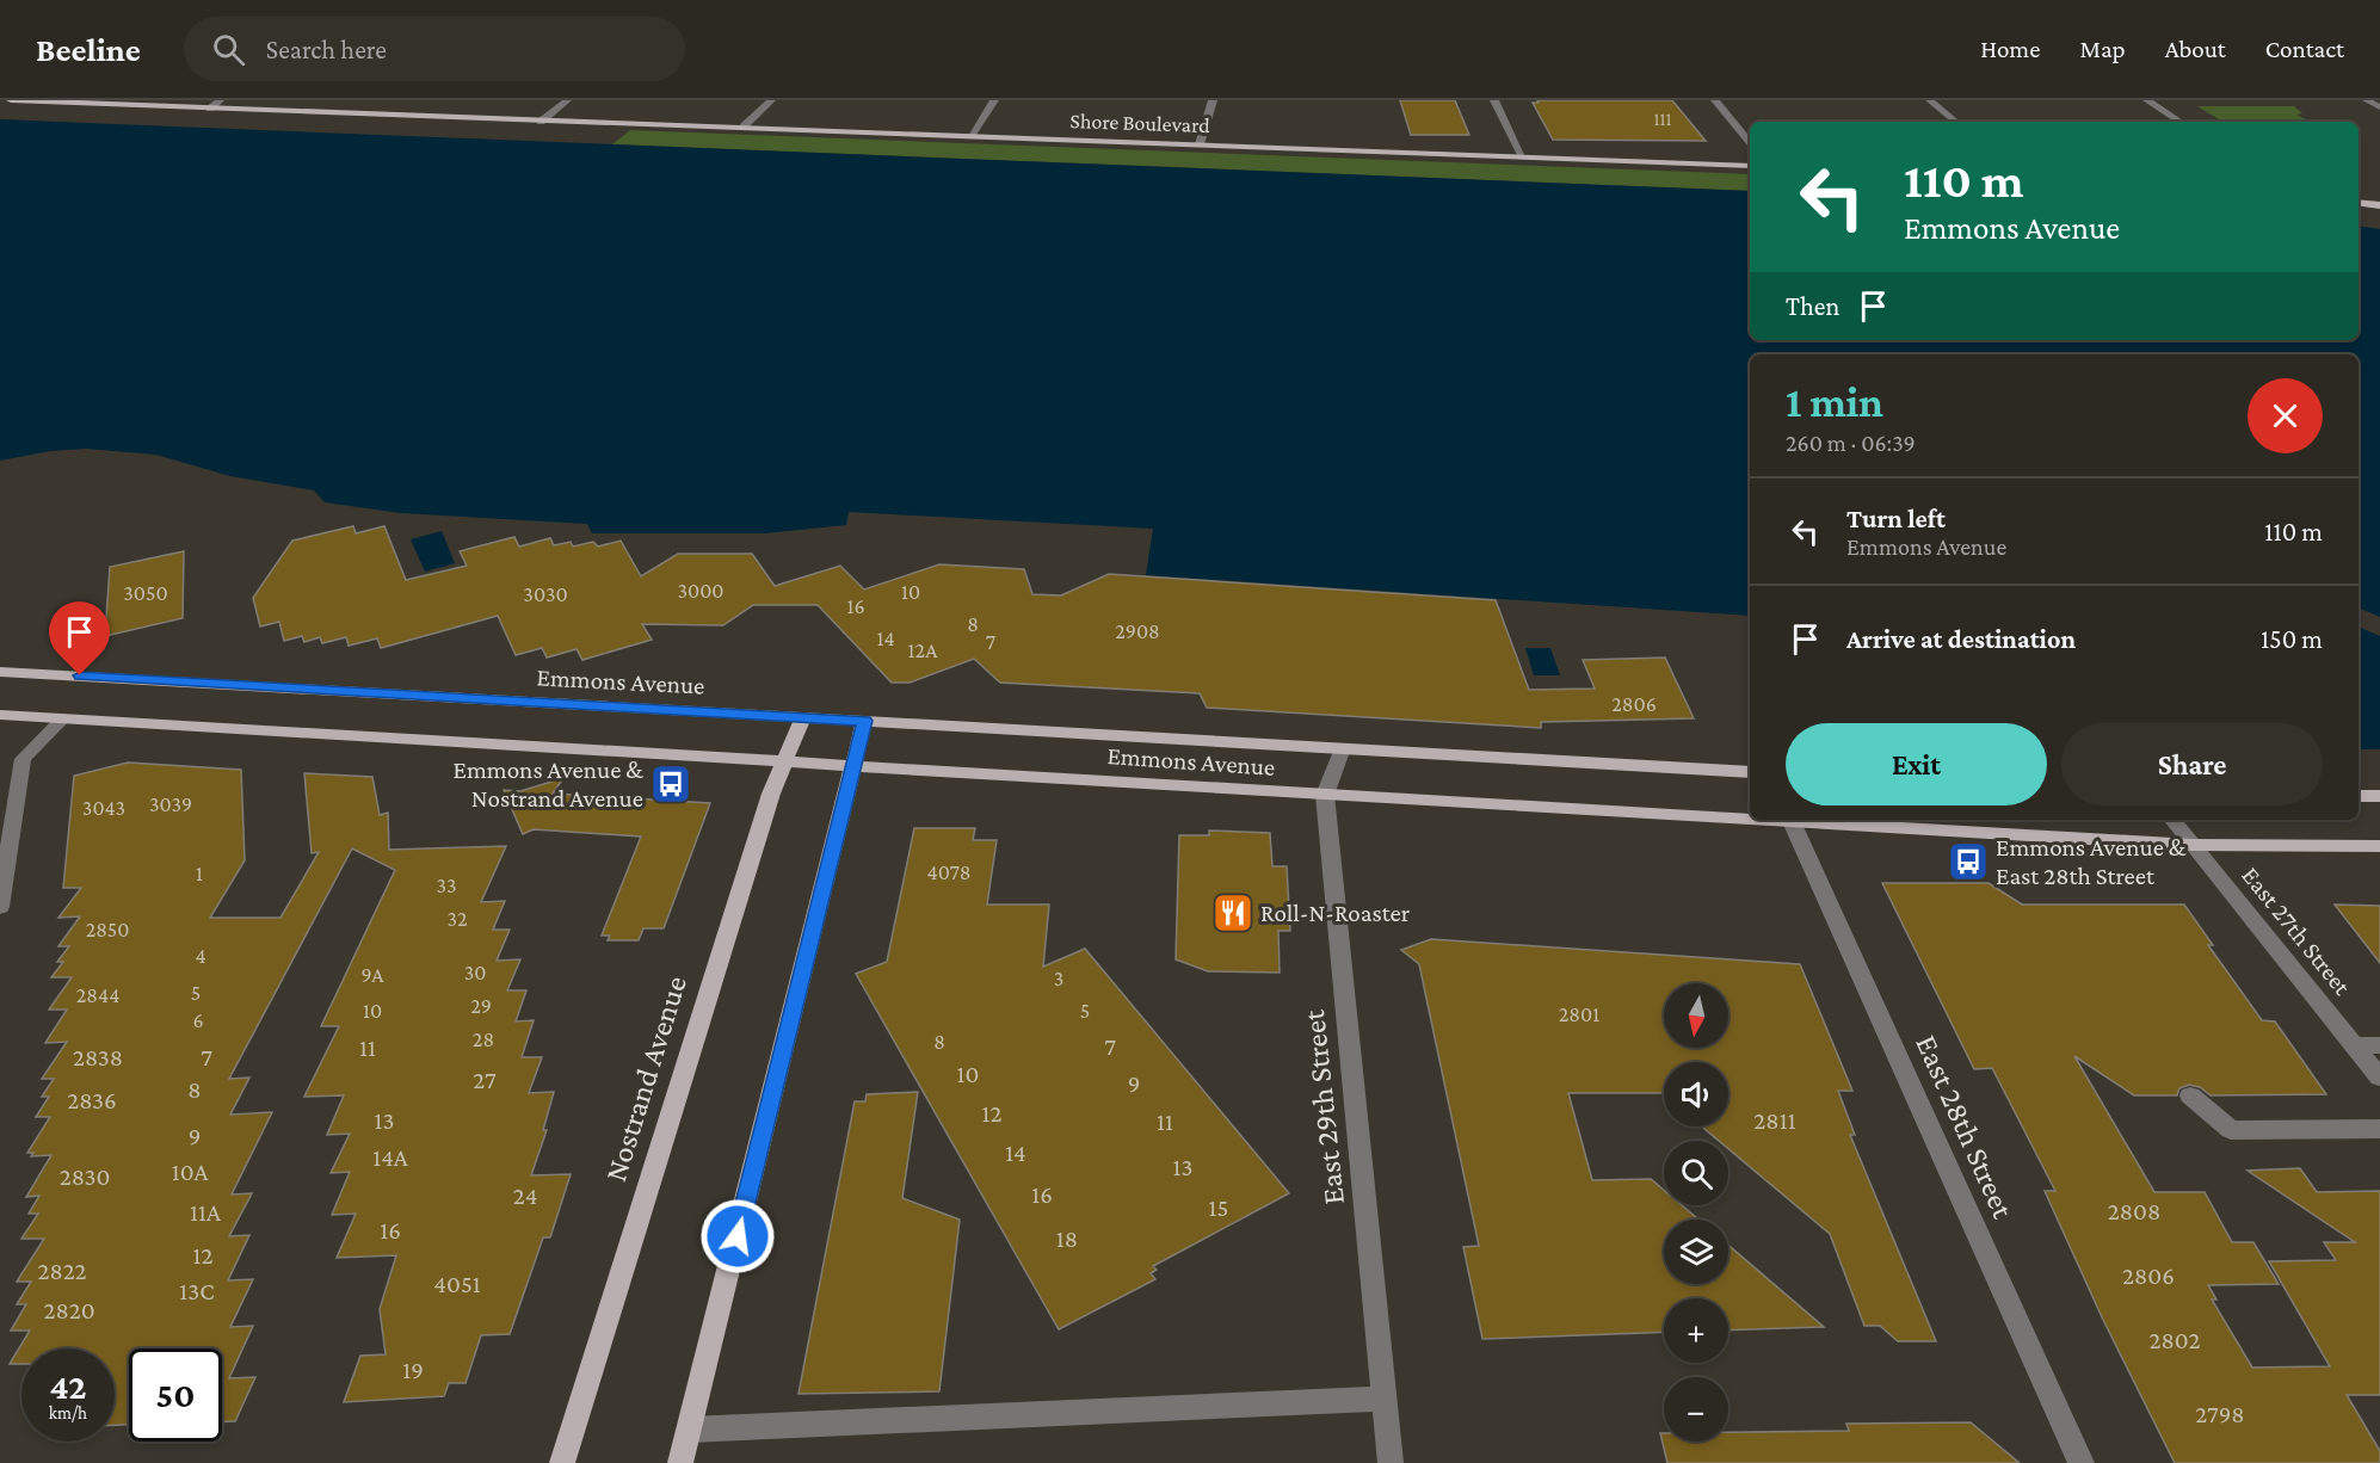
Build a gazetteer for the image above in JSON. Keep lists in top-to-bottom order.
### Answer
{
  "streets": {
    "main road": ["Shore Boulevard", "Emmons Avenue", "Nostrand Avenue"],
    "street": ["East 27th Street", "East 29th Street", "East 28th Street"]
  },
  "crossings": [
    ["Emmons Avenue", "East 27th Street"],
    ["Emmons Avenue", "Nostrand Avenue"],
    ["Emmons Avenue", "East 29th Street"],
    ["Emmons Avenue", "East 28th Street"]
  ],
  "places": {
    "bus stop": ["Emmons Avenue & Nostrand Avenue", "Emmons Avenue & East 28th Street"],
    "restaurant": ["Roll-N-Roaster"]
  },
  "house_numbers": [
    "111",
    "3000",
    "10",
    "3050",
    "3030",
    "16",
    "8",
    "2908",
    "14",
    "7",
    "12A",
    "2806",
    "3039",
    "3043",
    "4078",
    "1",
    "33",
    "32",
    "2850",
    "4",
    "30",
    "9A",
    "3",
    "5",
    "2844",
    "29",
    "10",
    "5",
    "2801",
    "6",
    "28",
    "8",
    "7",
    "11",
    "2838",
    "7",
    "10",
    "27",
    "9",
    "8",
    "2836",
    "12",
    "13",
    "2811",
    "11",
    "9",
    "14",
    "14A",
    "13",
    "10A",
    "2830",
    "16",
    "24",
    "15",
    "2808",
    "11A",
    "16",
    "18",
    "12",
    "2822",
    "2806",
    "4051",
    "13C",
    "2820",
    "2802",
    "19",
    "2798"
  ],
  "north": "bottom",
  "page": {
    "header": "Beeline",
    "search": "Search here",
    "nav": [
      "Home",
      "Map",
      "About",
      "Contact"
    ],
    "turn": ["110 m", "Emmons Avenue"],
    "then": "Then",
    "heading": ["1 min", "260 m · 06:39"],
    "list": [
      {
        "name": "Turn left",
        "note": "Emmons Avenue",
        "value": "110 m"
      },
      {
        "name": "Arrive at destination",
        "value": "150 m"
      }
    ],
    "buttons": ["Exit", "Share"],
    "map_buttons": ["+", "−"],
    "speed": "42 km/h",
    "limit": "50"
  }
}
